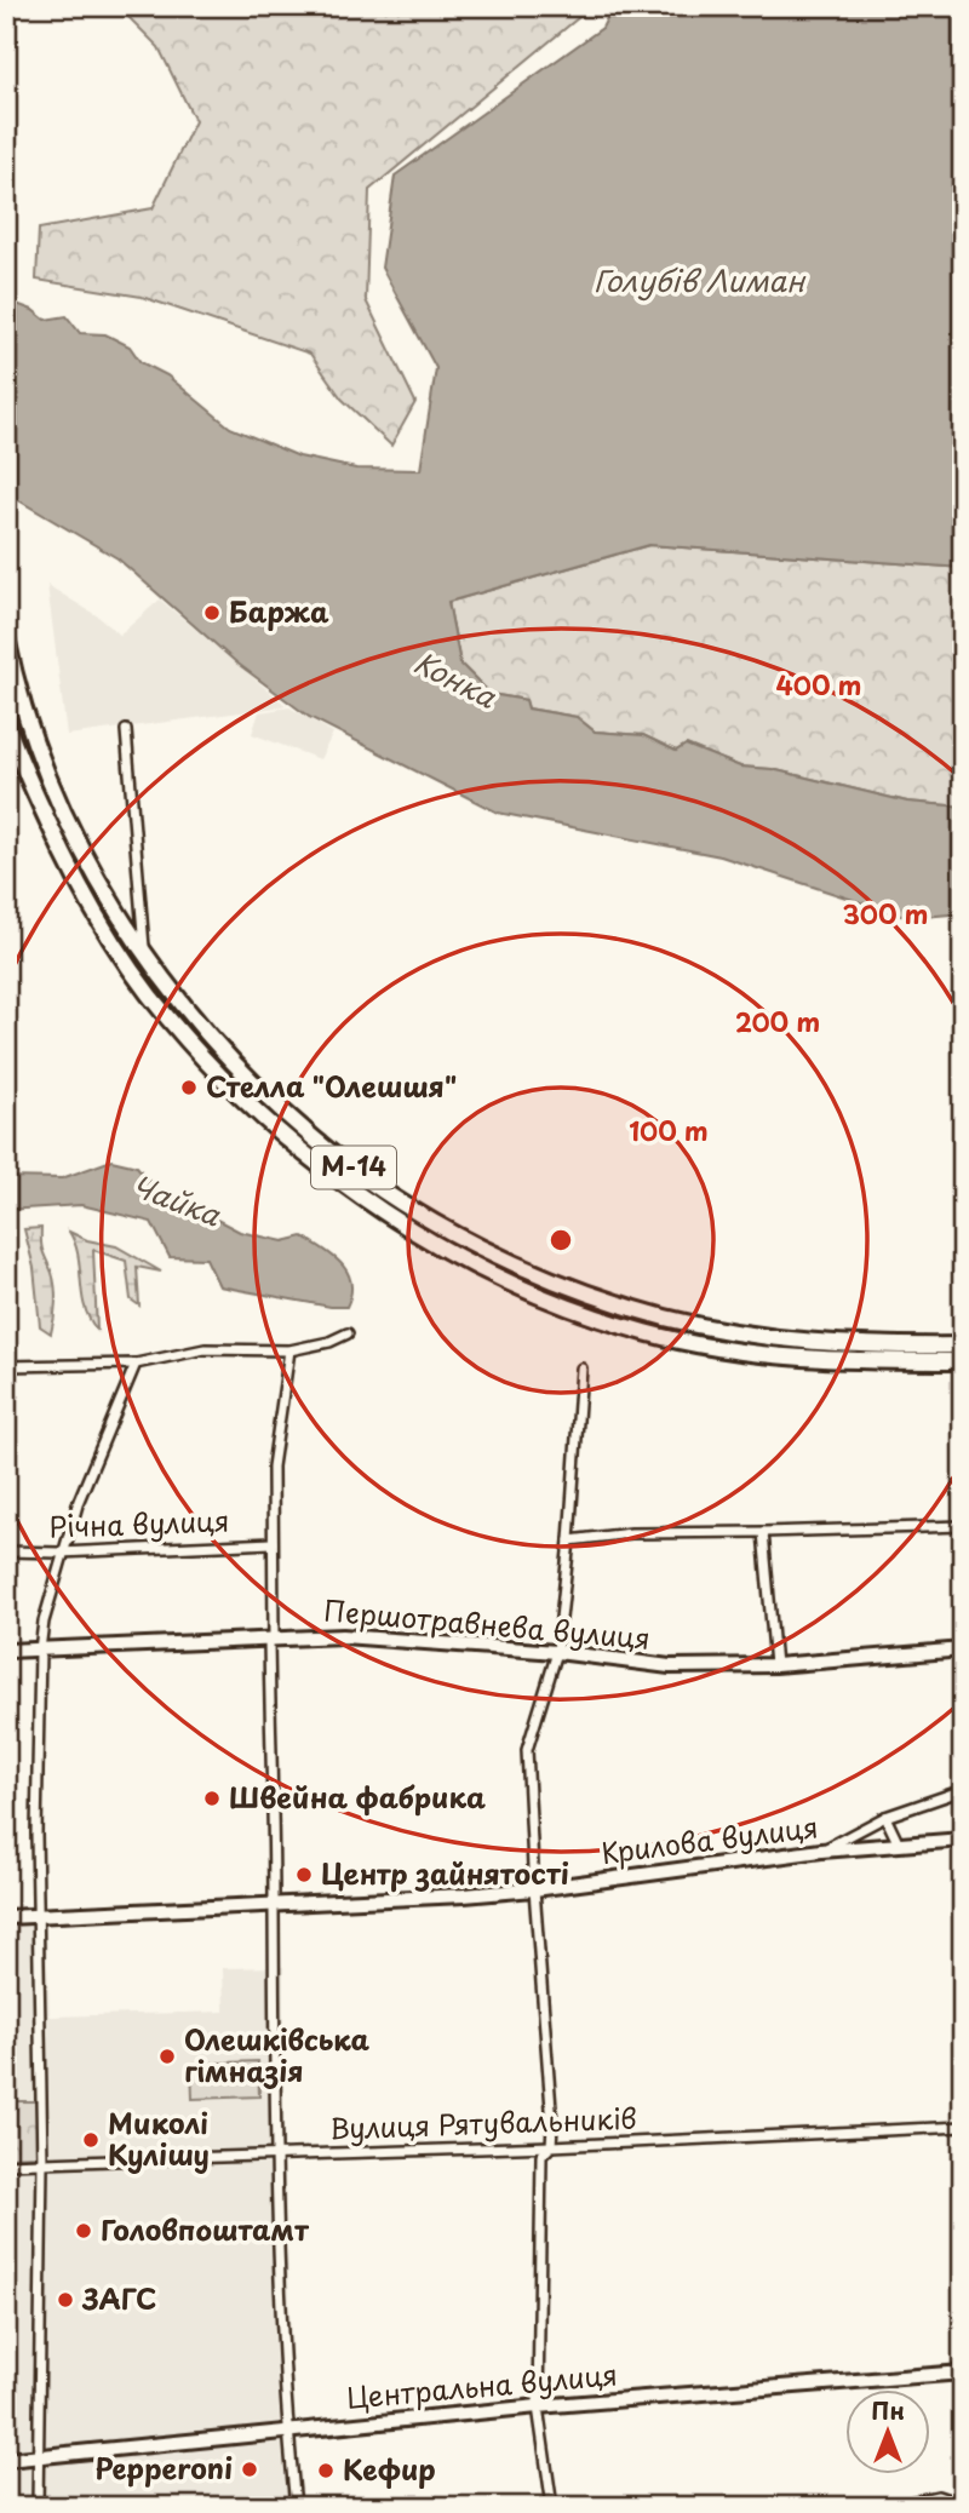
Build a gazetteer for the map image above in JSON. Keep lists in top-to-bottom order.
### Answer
{
  "streets": {
    "highway": ["М-14"],
    "street": [
      "Річна вулиця",
      "Першотравнева вулиця",
      "Крилова вулиця",
      "Вулиця Рятувальників",
      "Центральна вулиця"
    ]
  },
  "water": ["Голубів Лиман", "Конка", "Чайка"],
  "places": [
    "Баржа",
    "Стелла \"Олешшя\"",
    "Швейна фабрика",
    "Центр зайнятості",
    "Олешківська гімназія",
    "Миколі Кулішу",
    "Головпоштамт",
    "ЗАГС",
    "Pepperoni",
    "Кефир"
  ],
  "north": "top",
  "rings": [
    "400 m",
    "300 m",
    "200 m",
    "100 m"
  ]
}
